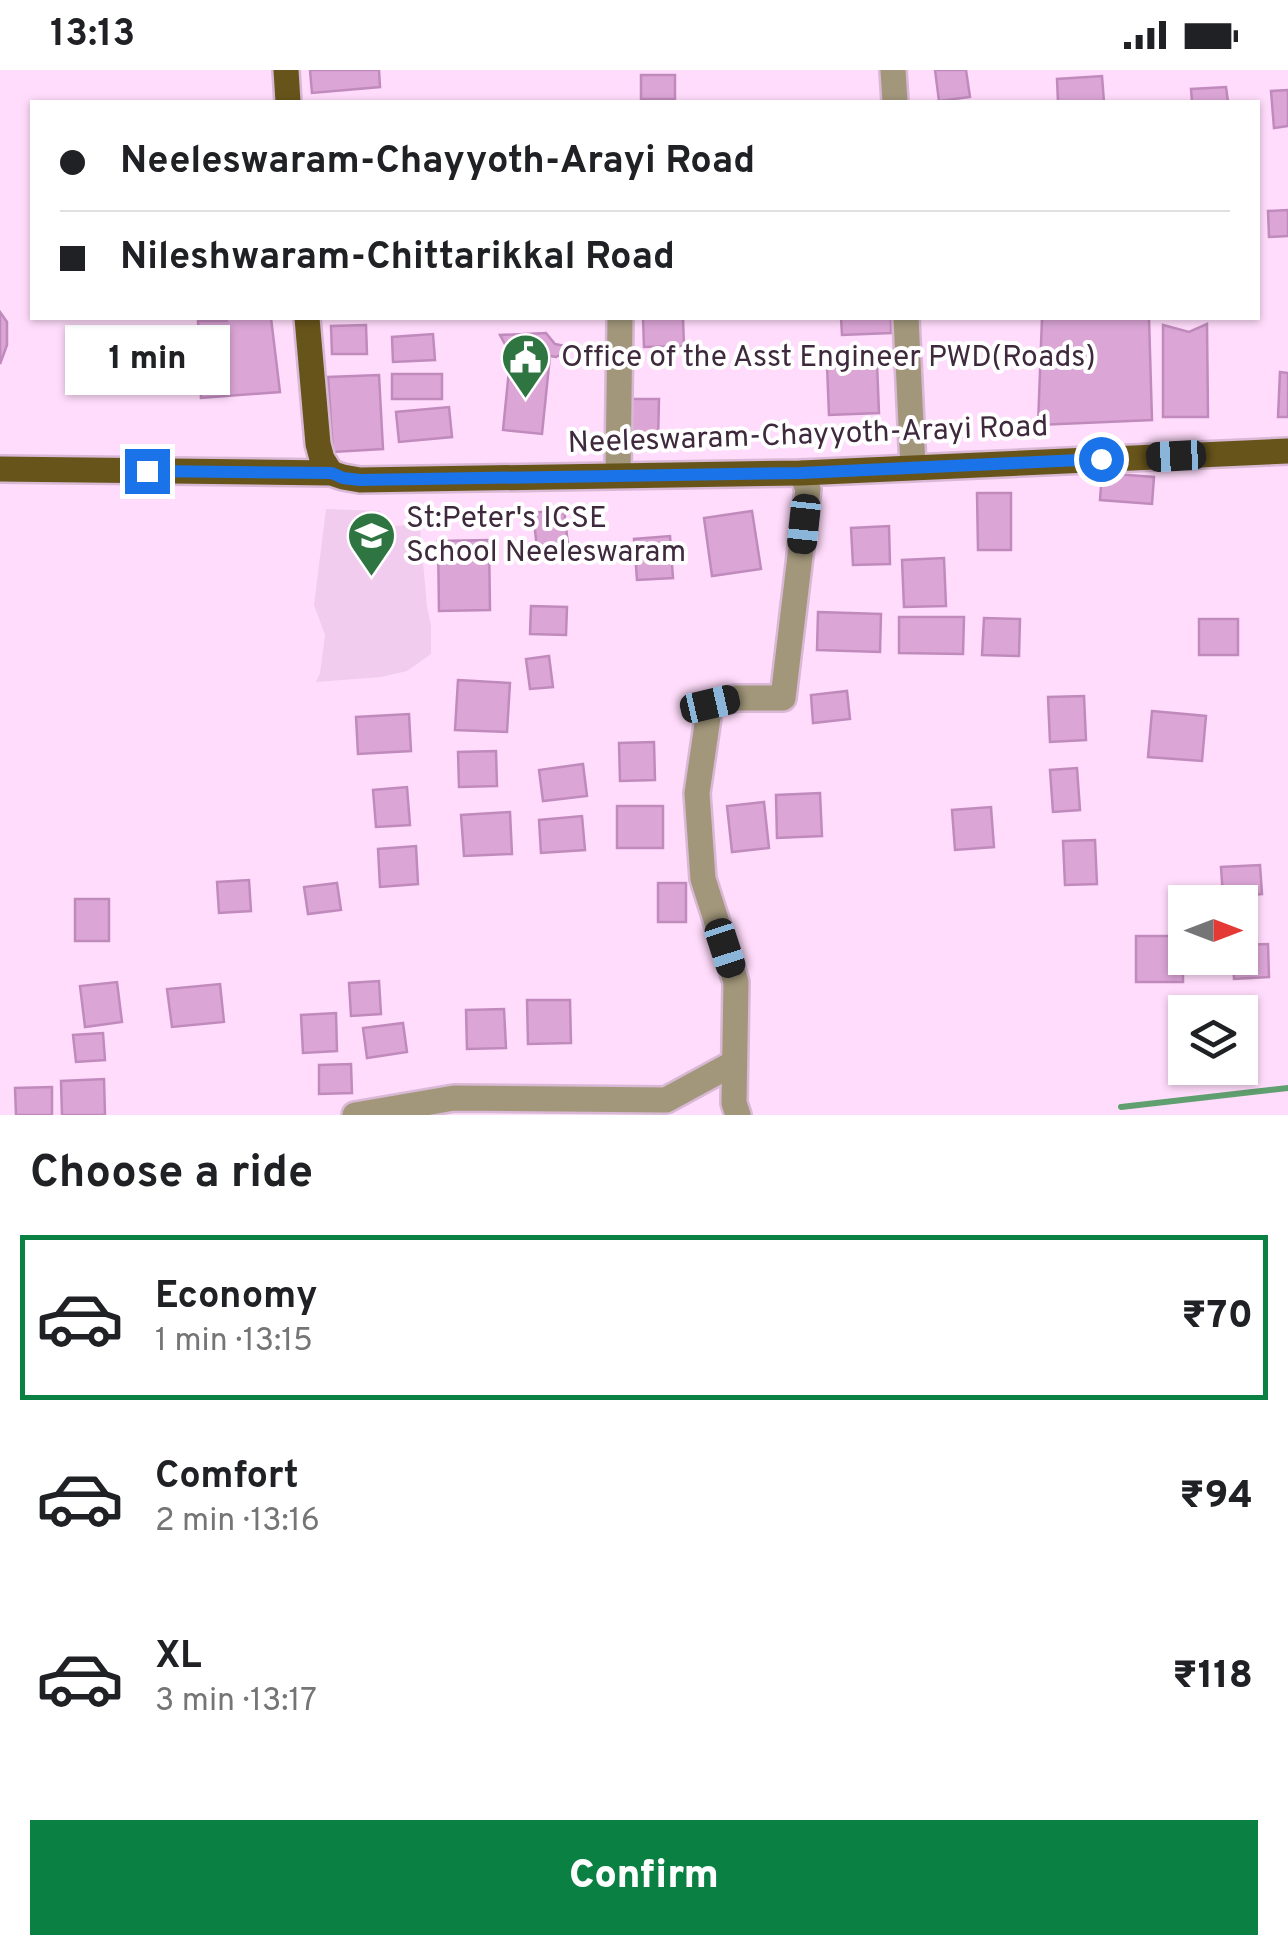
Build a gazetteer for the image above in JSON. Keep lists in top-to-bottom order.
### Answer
{
  "streets": {
    "main road": ["Neeleswaram-Chayyoth-Arayi Road"]
  },
  "places": {
    "public building": ["Office of the Asst Engineer PWD(Roads)"],
    "school or university": ["St:Peter's ICSE School Neeleswaram"]
  },
  "north": "right",
  "page": {
    "status": "13:13",
    "banner": ["Neeleswaram-Chayyoth-Arayi Road", "Nileshwaram-Chittarikkal Road"],
    "bubble": "1 min",
    "heading": "Choose a ride",
    "list": [
      {
        "name": "Economy",
        "note": "1 min · 13:15",
        "value": "₹70"
      },
      {
        "name": "Comfort",
        "note": "2 min · 13:16",
        "value": "₹94"
      },
      {
        "name": "XL",
        "note": "3 min · 13:17",
        "value": "₹118"
      }
    ],
    "buttons": "Confirm"
  }
}
